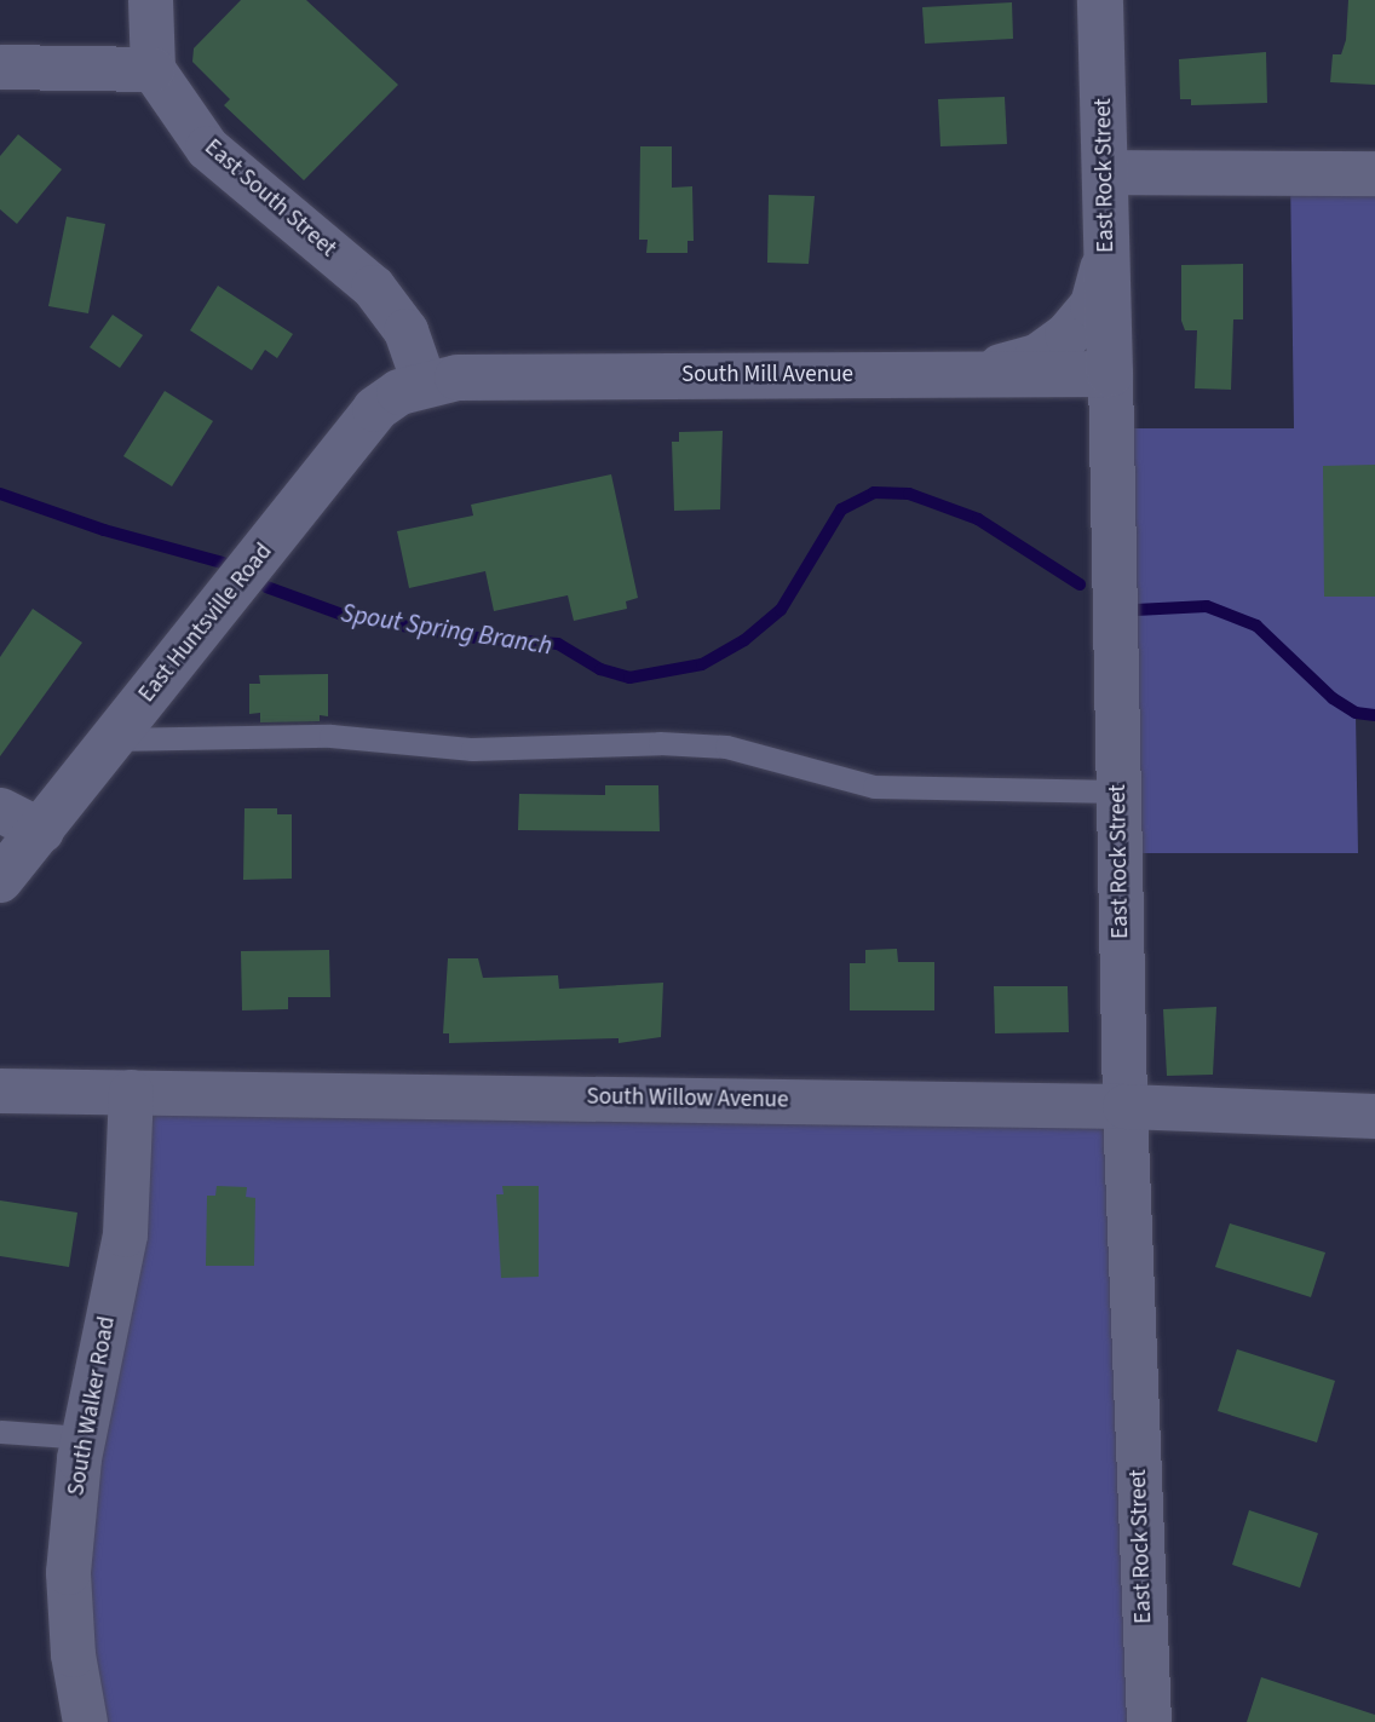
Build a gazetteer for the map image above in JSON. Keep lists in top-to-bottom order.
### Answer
{
  "streets": {
    "street": [
      "East Rock Street",
      "East South Street",
      "South Mill Avenue",
      "East Huntsville Road",
      "South Willow Avenue",
      "South Walker Road"
    ]
  },
  "crossings": [
    ["East Rock Street", "South Mill Avenue"],
    ["East Rock Street", "South Willow Avenue"],
    ["East South Street", "South Mill Avenue"],
    ["East South Street", "East Huntsville Road"],
    ["South Mill Avenue", "East Huntsville Road"],
    ["South Willow Avenue", "South Walker Road"]
  ],
  "water": ["Spout Spring Branch"]
}
